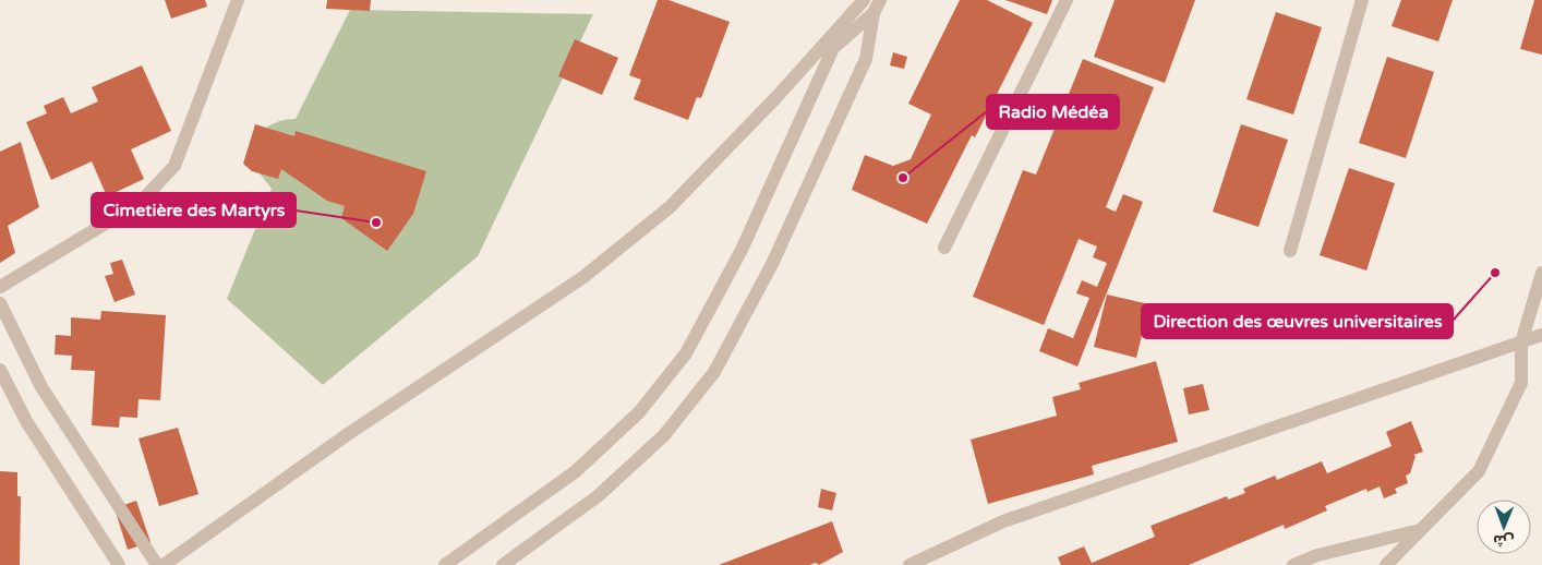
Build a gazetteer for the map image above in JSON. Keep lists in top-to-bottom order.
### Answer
{
  "places": ["Radio Médéa", "Cimetière des Martyrs", "Direction des œuvres universitaires"],
  "north": "bottom"
}
